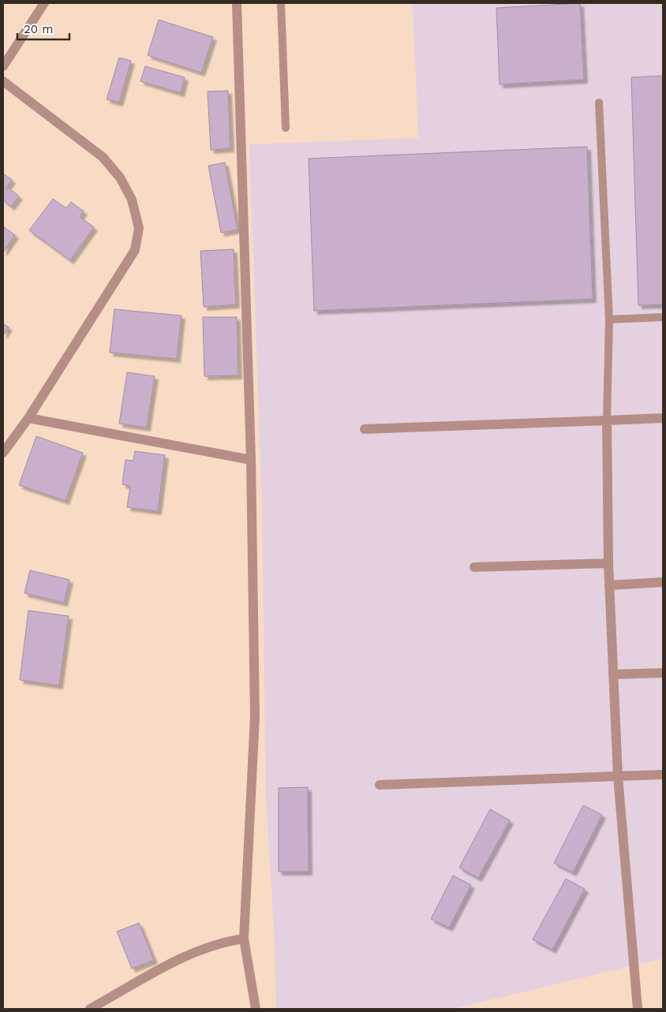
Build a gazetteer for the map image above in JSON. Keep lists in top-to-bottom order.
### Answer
{
  "scale_bar": "20 m"
}
